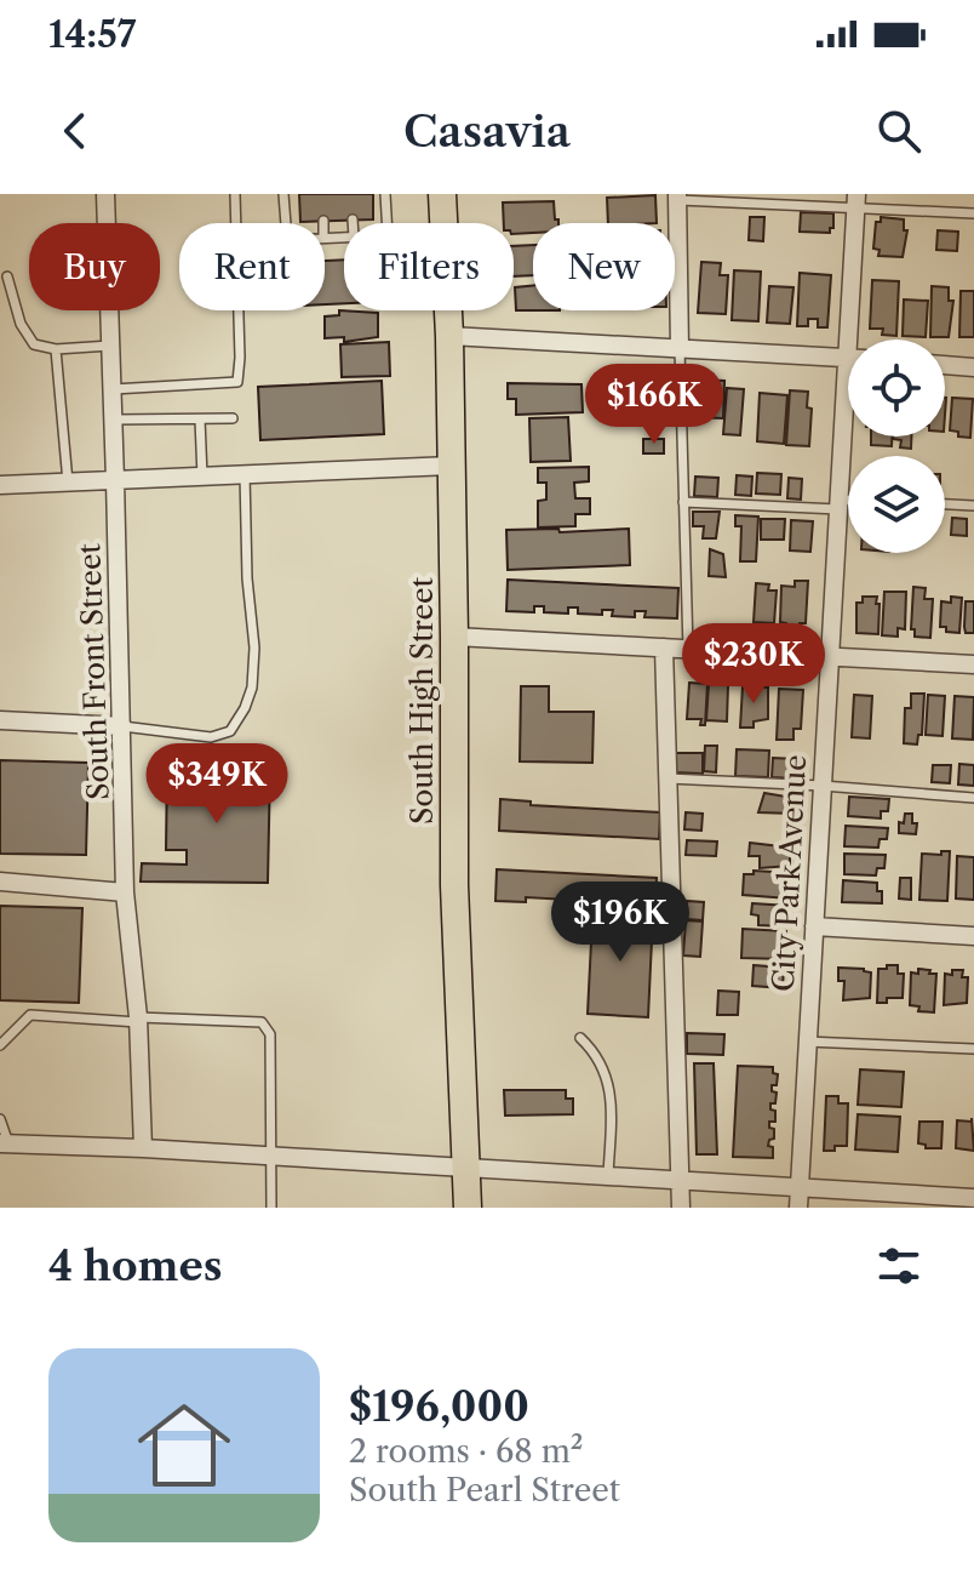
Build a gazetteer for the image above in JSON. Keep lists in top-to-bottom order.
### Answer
{
  "streets": {
    "main road": ["South High Street"],
    "street": ["South Front Street", "City Park Avenue"]
  },
  "page": {
    "status": "14:57",
    "header": "Casavia",
    "chip": [
      "Buy",
      "Rent",
      "Filters",
      "New"
    ],
    "price": [
      "$166K",
      "$230K",
      "$349K",
      "$196K"
    ],
    "heading": "4 homes",
    "list": [
      {
        "name": "$196,000",
        "note": "2 rooms · 68 m² · South Pearl Street"
      }
    ]
  }
}
